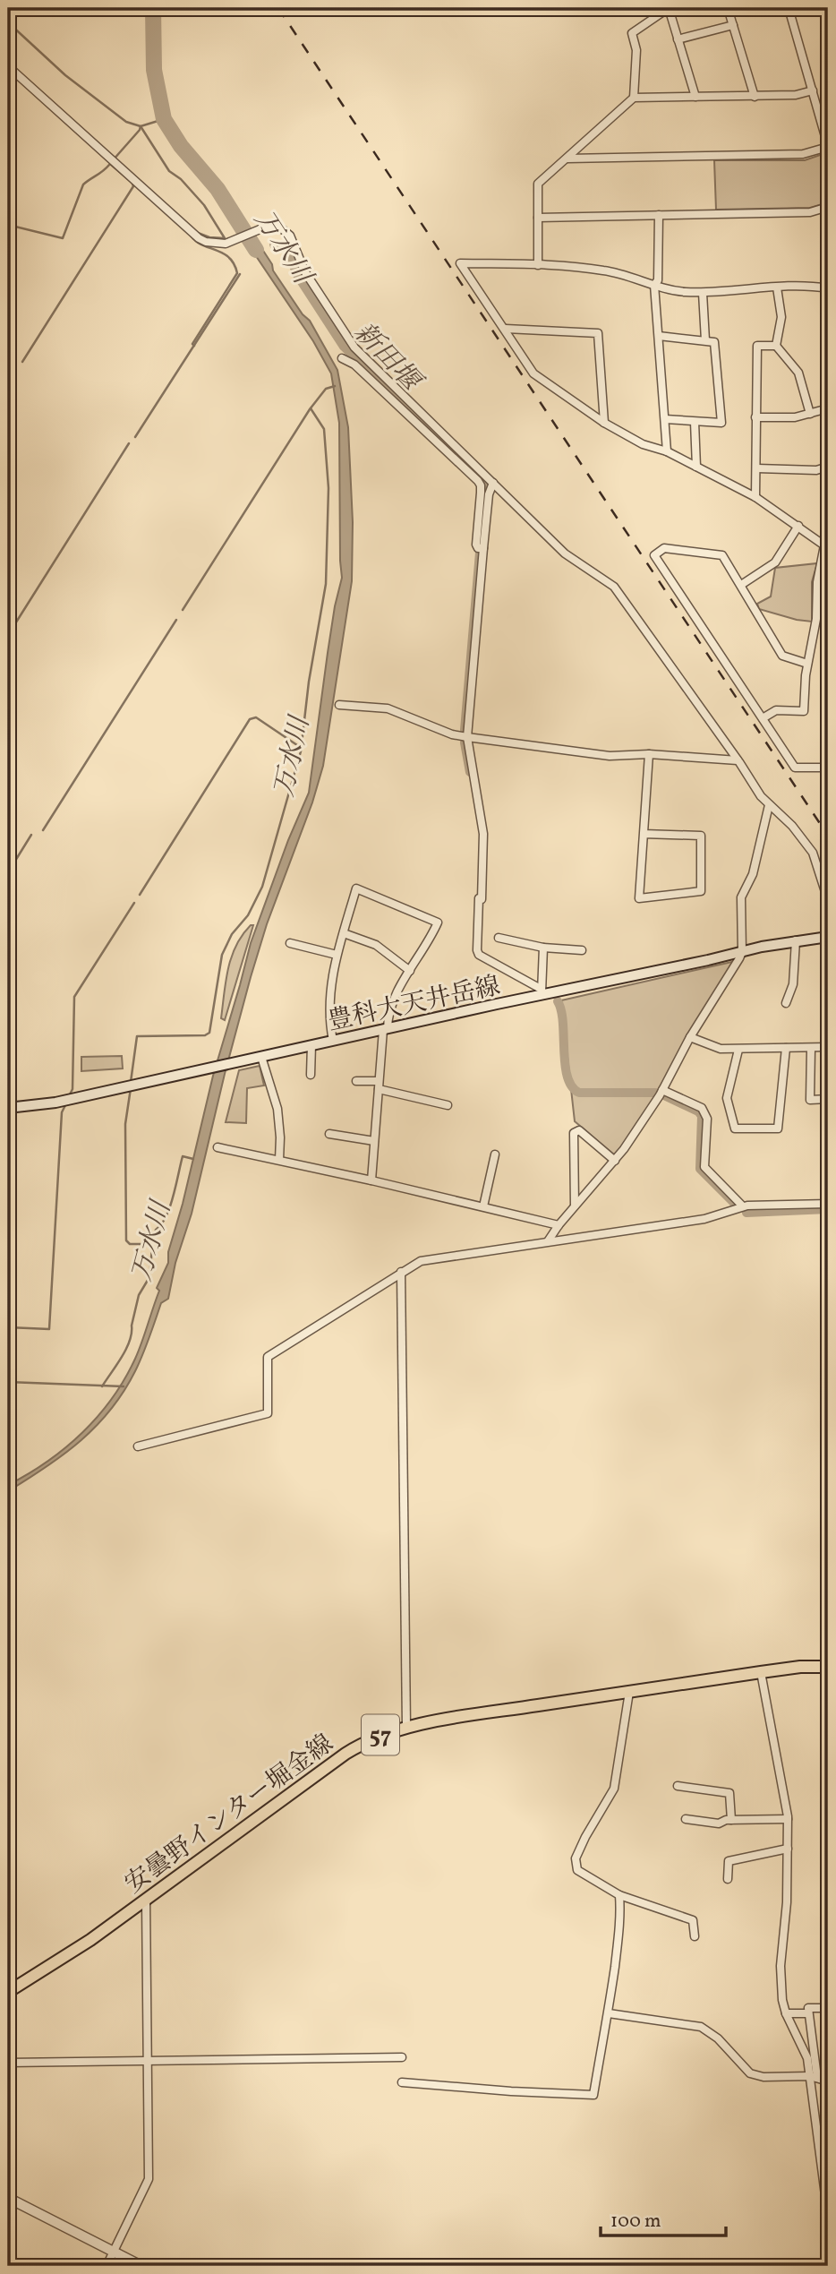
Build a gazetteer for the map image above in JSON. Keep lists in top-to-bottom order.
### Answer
{
  "streets": {
    "main road": ["豊科大天井岳線", "57", "安曇野インター堀金線"]
  },
  "water": ["万水川", "新田堰"],
  "scale_bar": "100 m"
}
